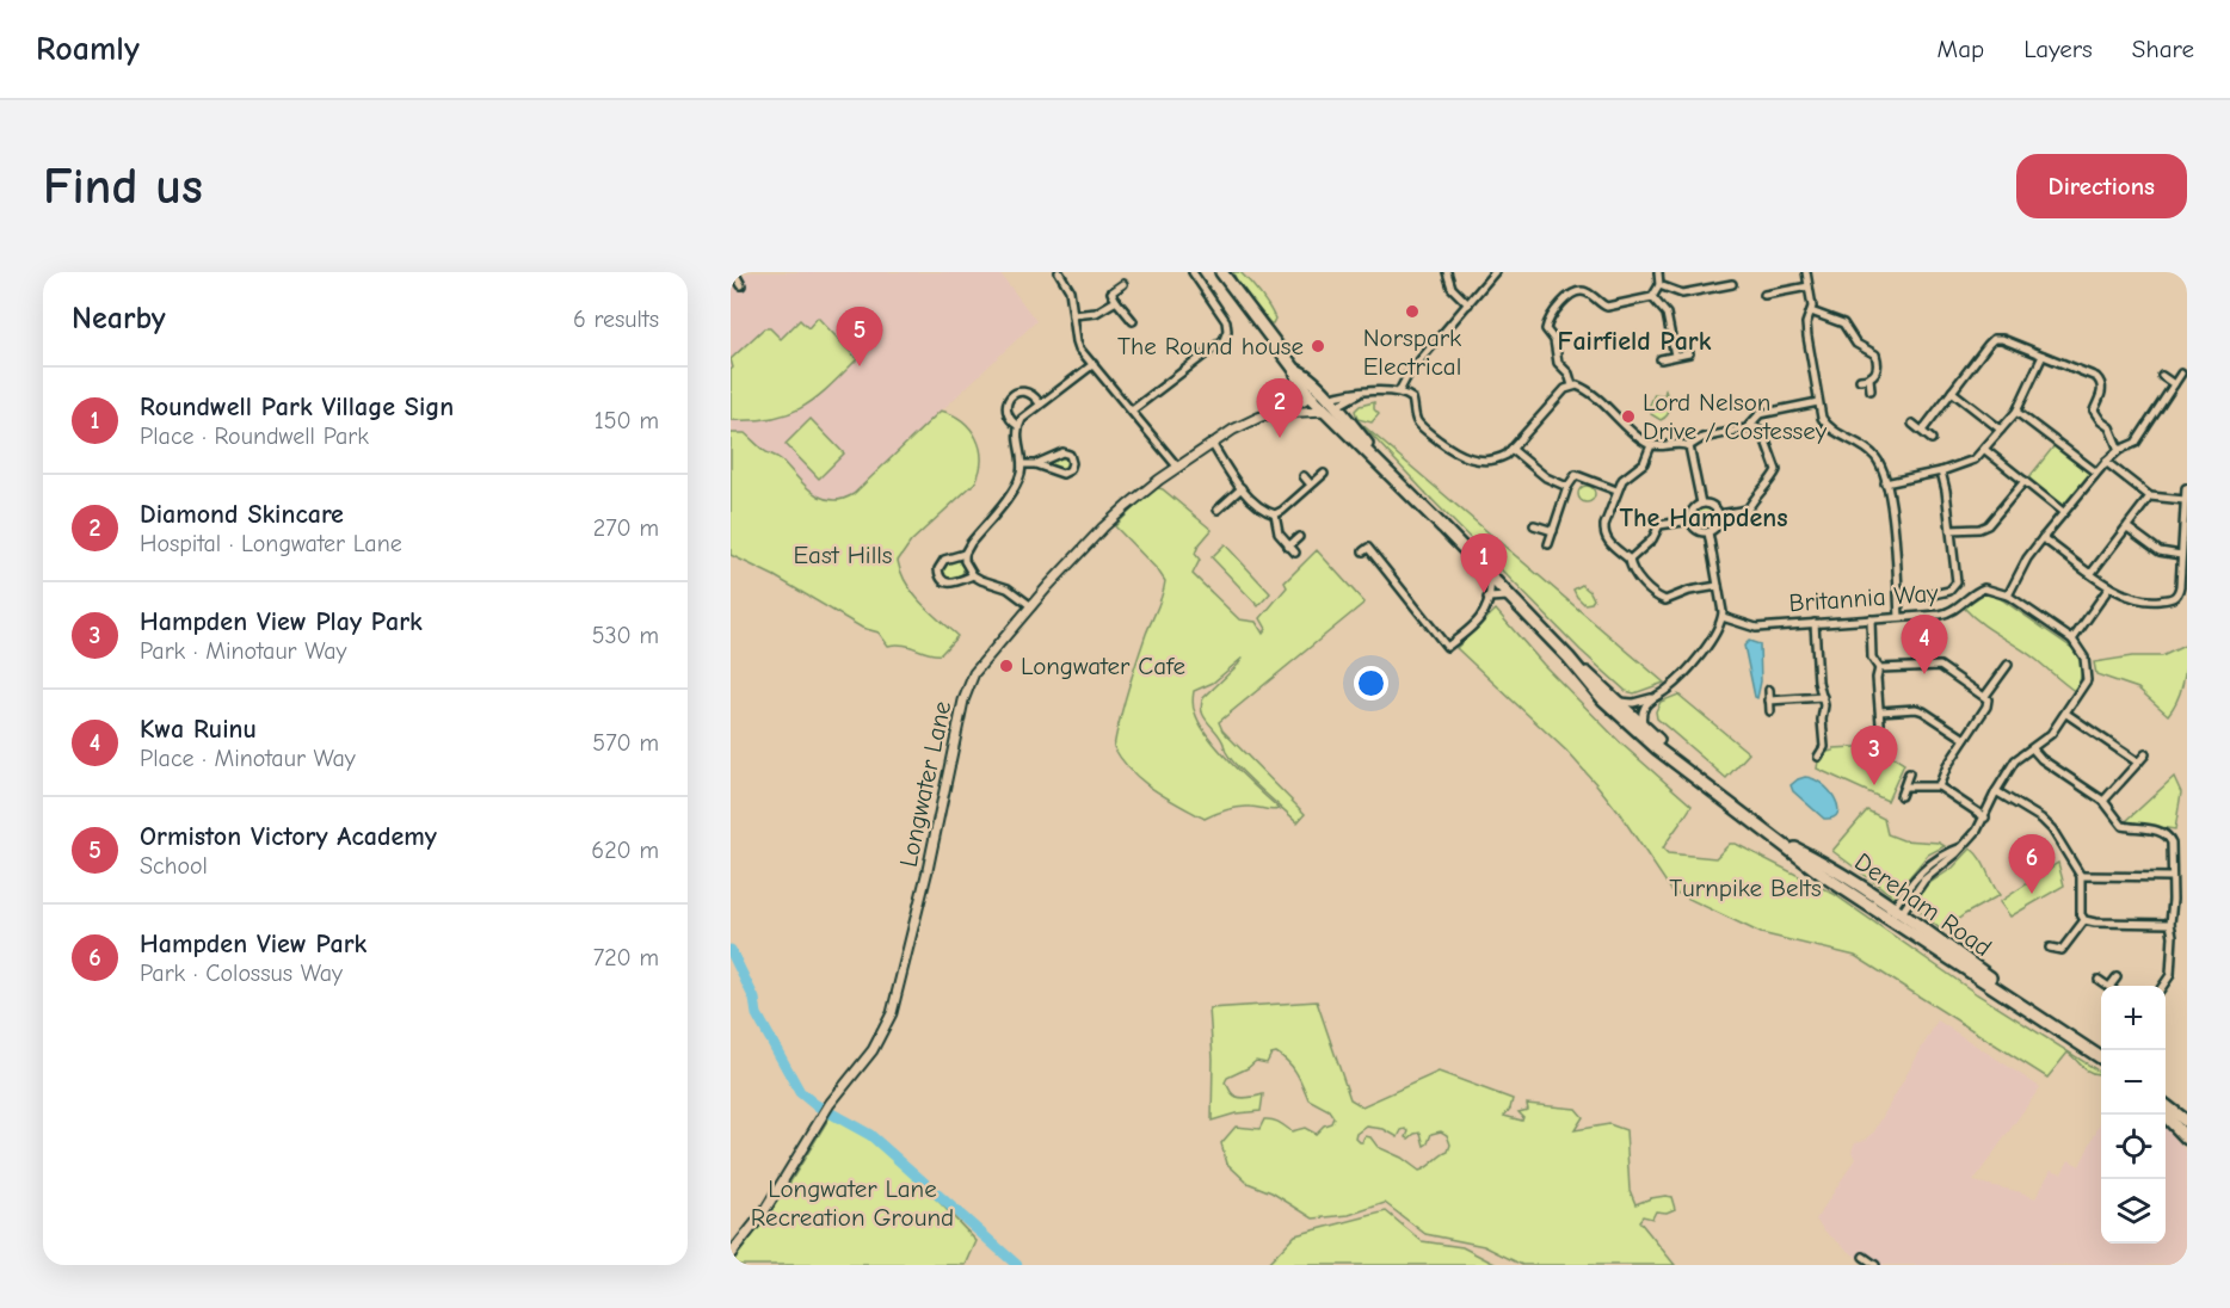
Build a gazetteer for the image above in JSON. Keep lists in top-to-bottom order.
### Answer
{
  "streets": {
    "highway": ["Dereham Road"],
    "street": ["Britannia Way", "Longwater Lane"]
  },
  "crossings": [
    ["Longwater Lane", "Dereham Road"]
  ],
  "districts": ["Fairfield Park", "The Hampdens"],
  "parks": ["East Hills", "Turnpike Belts", "Longwater Lane Recreation Ground"],
  "places": [
    "Norspark Electrical",
    "The Round house",
    "Lord Nelson Drive / Costessey",
    "Longwater Cafe"
  ],
  "page": {
    "header": "Roamly",
    "nav": ["Map", "Layers", "Share"],
    "buttons": "Directions",
    "title": "Find us",
    "heading": ["Nearby", "6 results"],
    "pins": [
      "5",
      "2",
      "1",
      "4",
      "3",
      "6"
    ],
    "list": [
      {
        "mark": "1",
        "name": "Roundwell Park Village Sign",
        "note": "Place · Roundwell Park",
        "value": "150 m"
      },
      {
        "mark": "2",
        "name": "Diamond Skincare",
        "note": "Hospital · Longwater Lane",
        "value": "270 m"
      },
      {
        "mark": "3",
        "name": "Hampden View Play Park",
        "note": "Park · Minotaur Way",
        "value": "530 m"
      },
      {
        "mark": "4",
        "name": "Kwa Ruinu",
        "note": "Place · Minotaur Way",
        "value": "570 m"
      },
      {
        "mark": "5",
        "name": "Ormiston Victory Academy",
        "note": "School",
        "value": "620 m"
      },
      {
        "mark": "6",
        "name": "Hampden View Park",
        "note": "Park · Colossus Way",
        "value": "720 m"
      }
    ],
    "map_buttons": ["+", "−"]
  }
}
